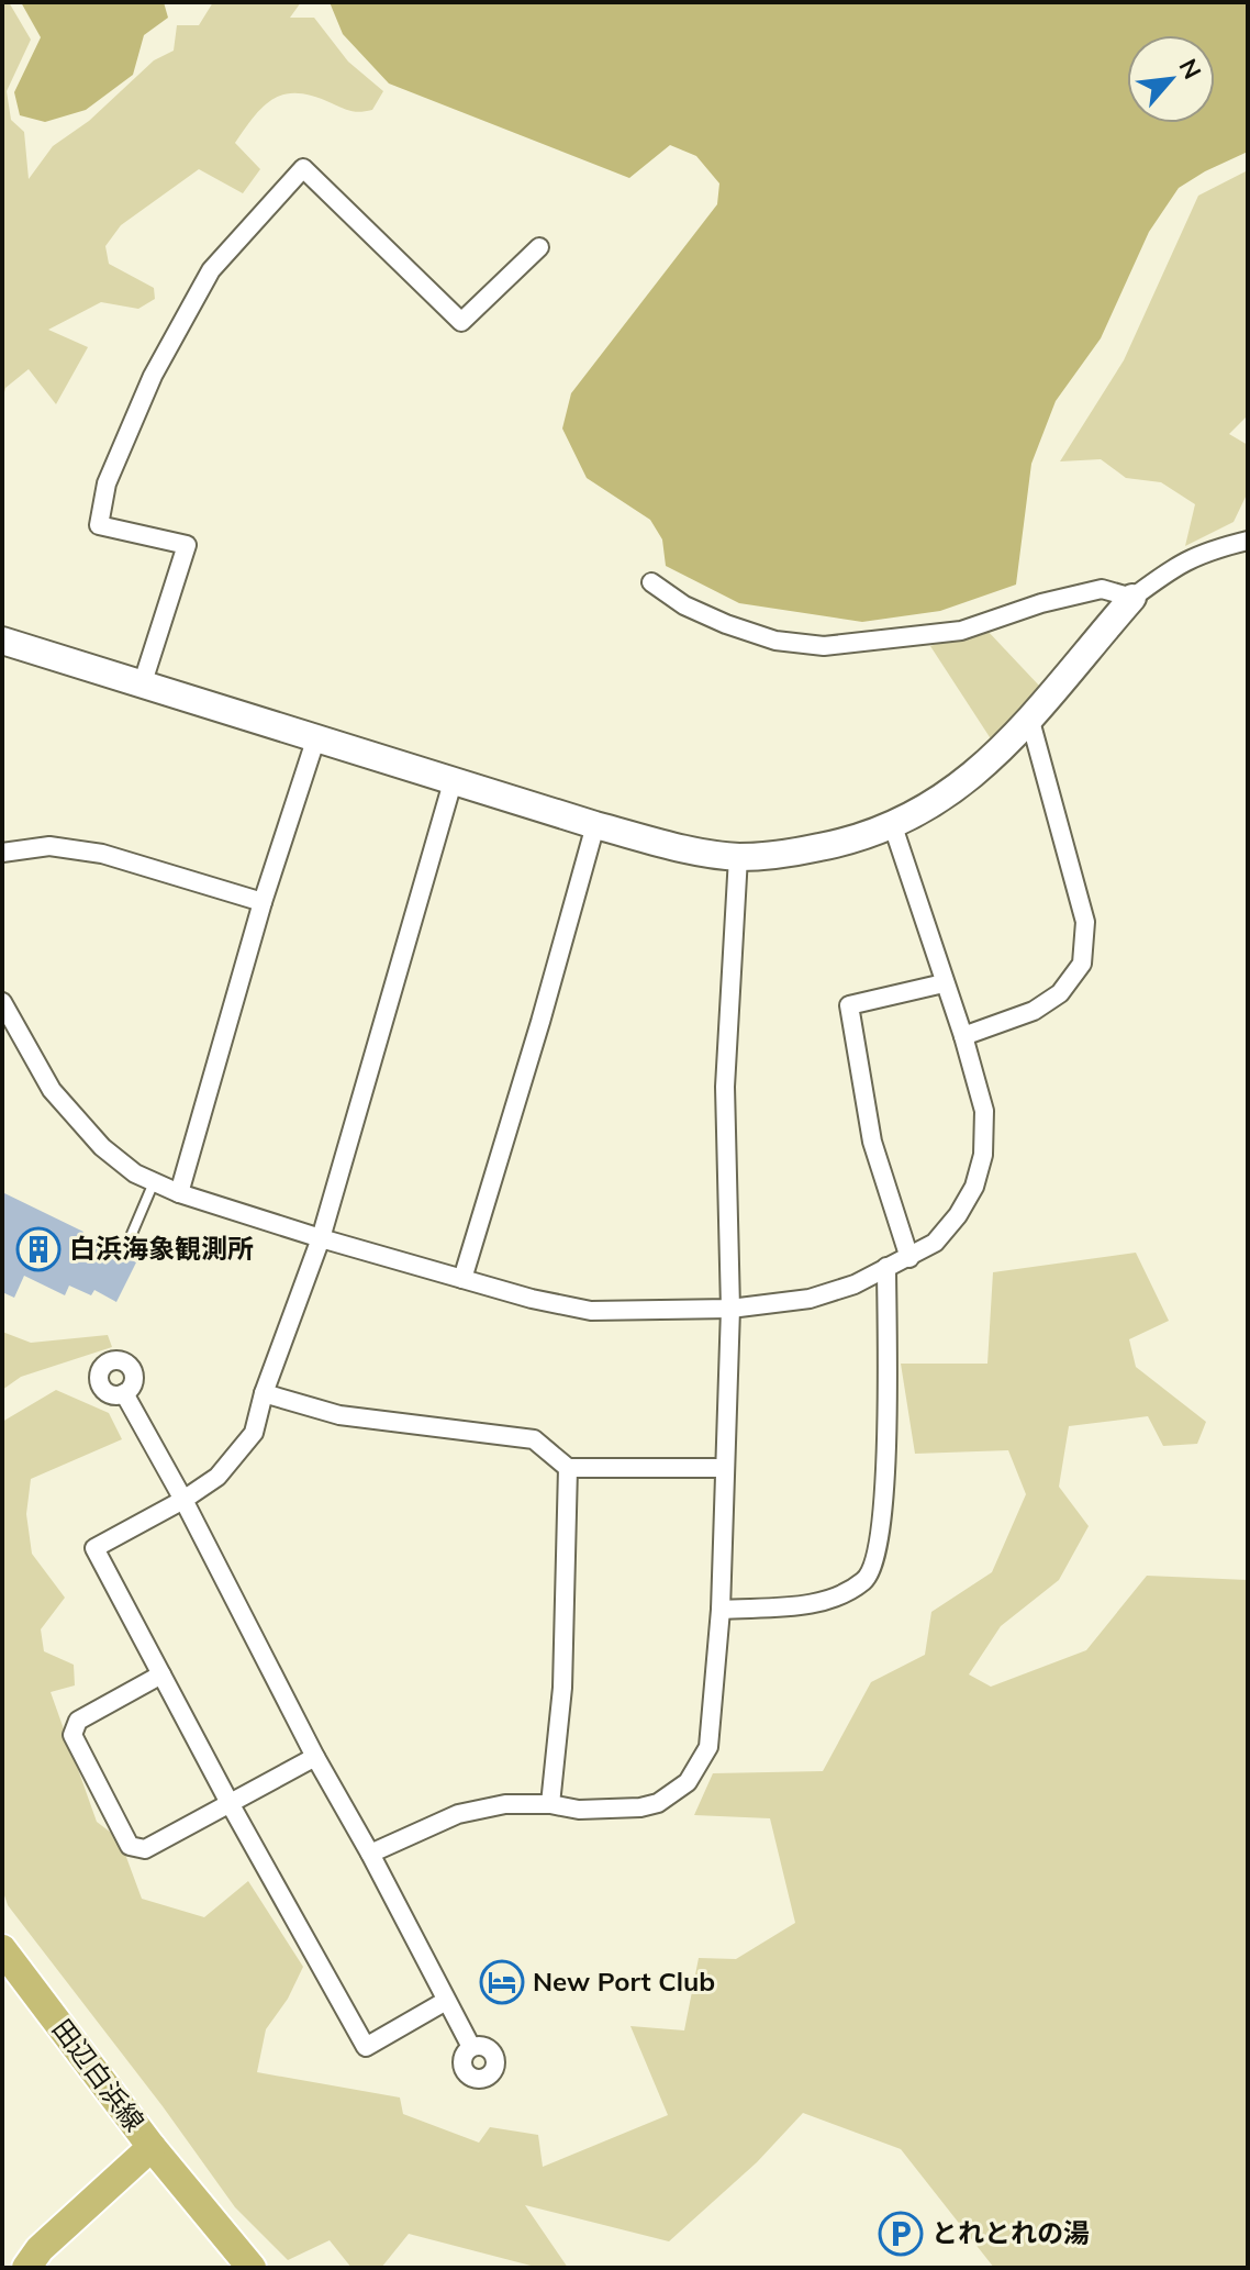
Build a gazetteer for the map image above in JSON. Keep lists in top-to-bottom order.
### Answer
{
  "streets": {
    "main road": ["田辺白浜線"]
  },
  "places": {
    "building": ["白浜海象観測所"],
    "hotel": ["New Port Club"],
    "parking": ["とれとれの湯"]
  },
  "north": "top right"
}
